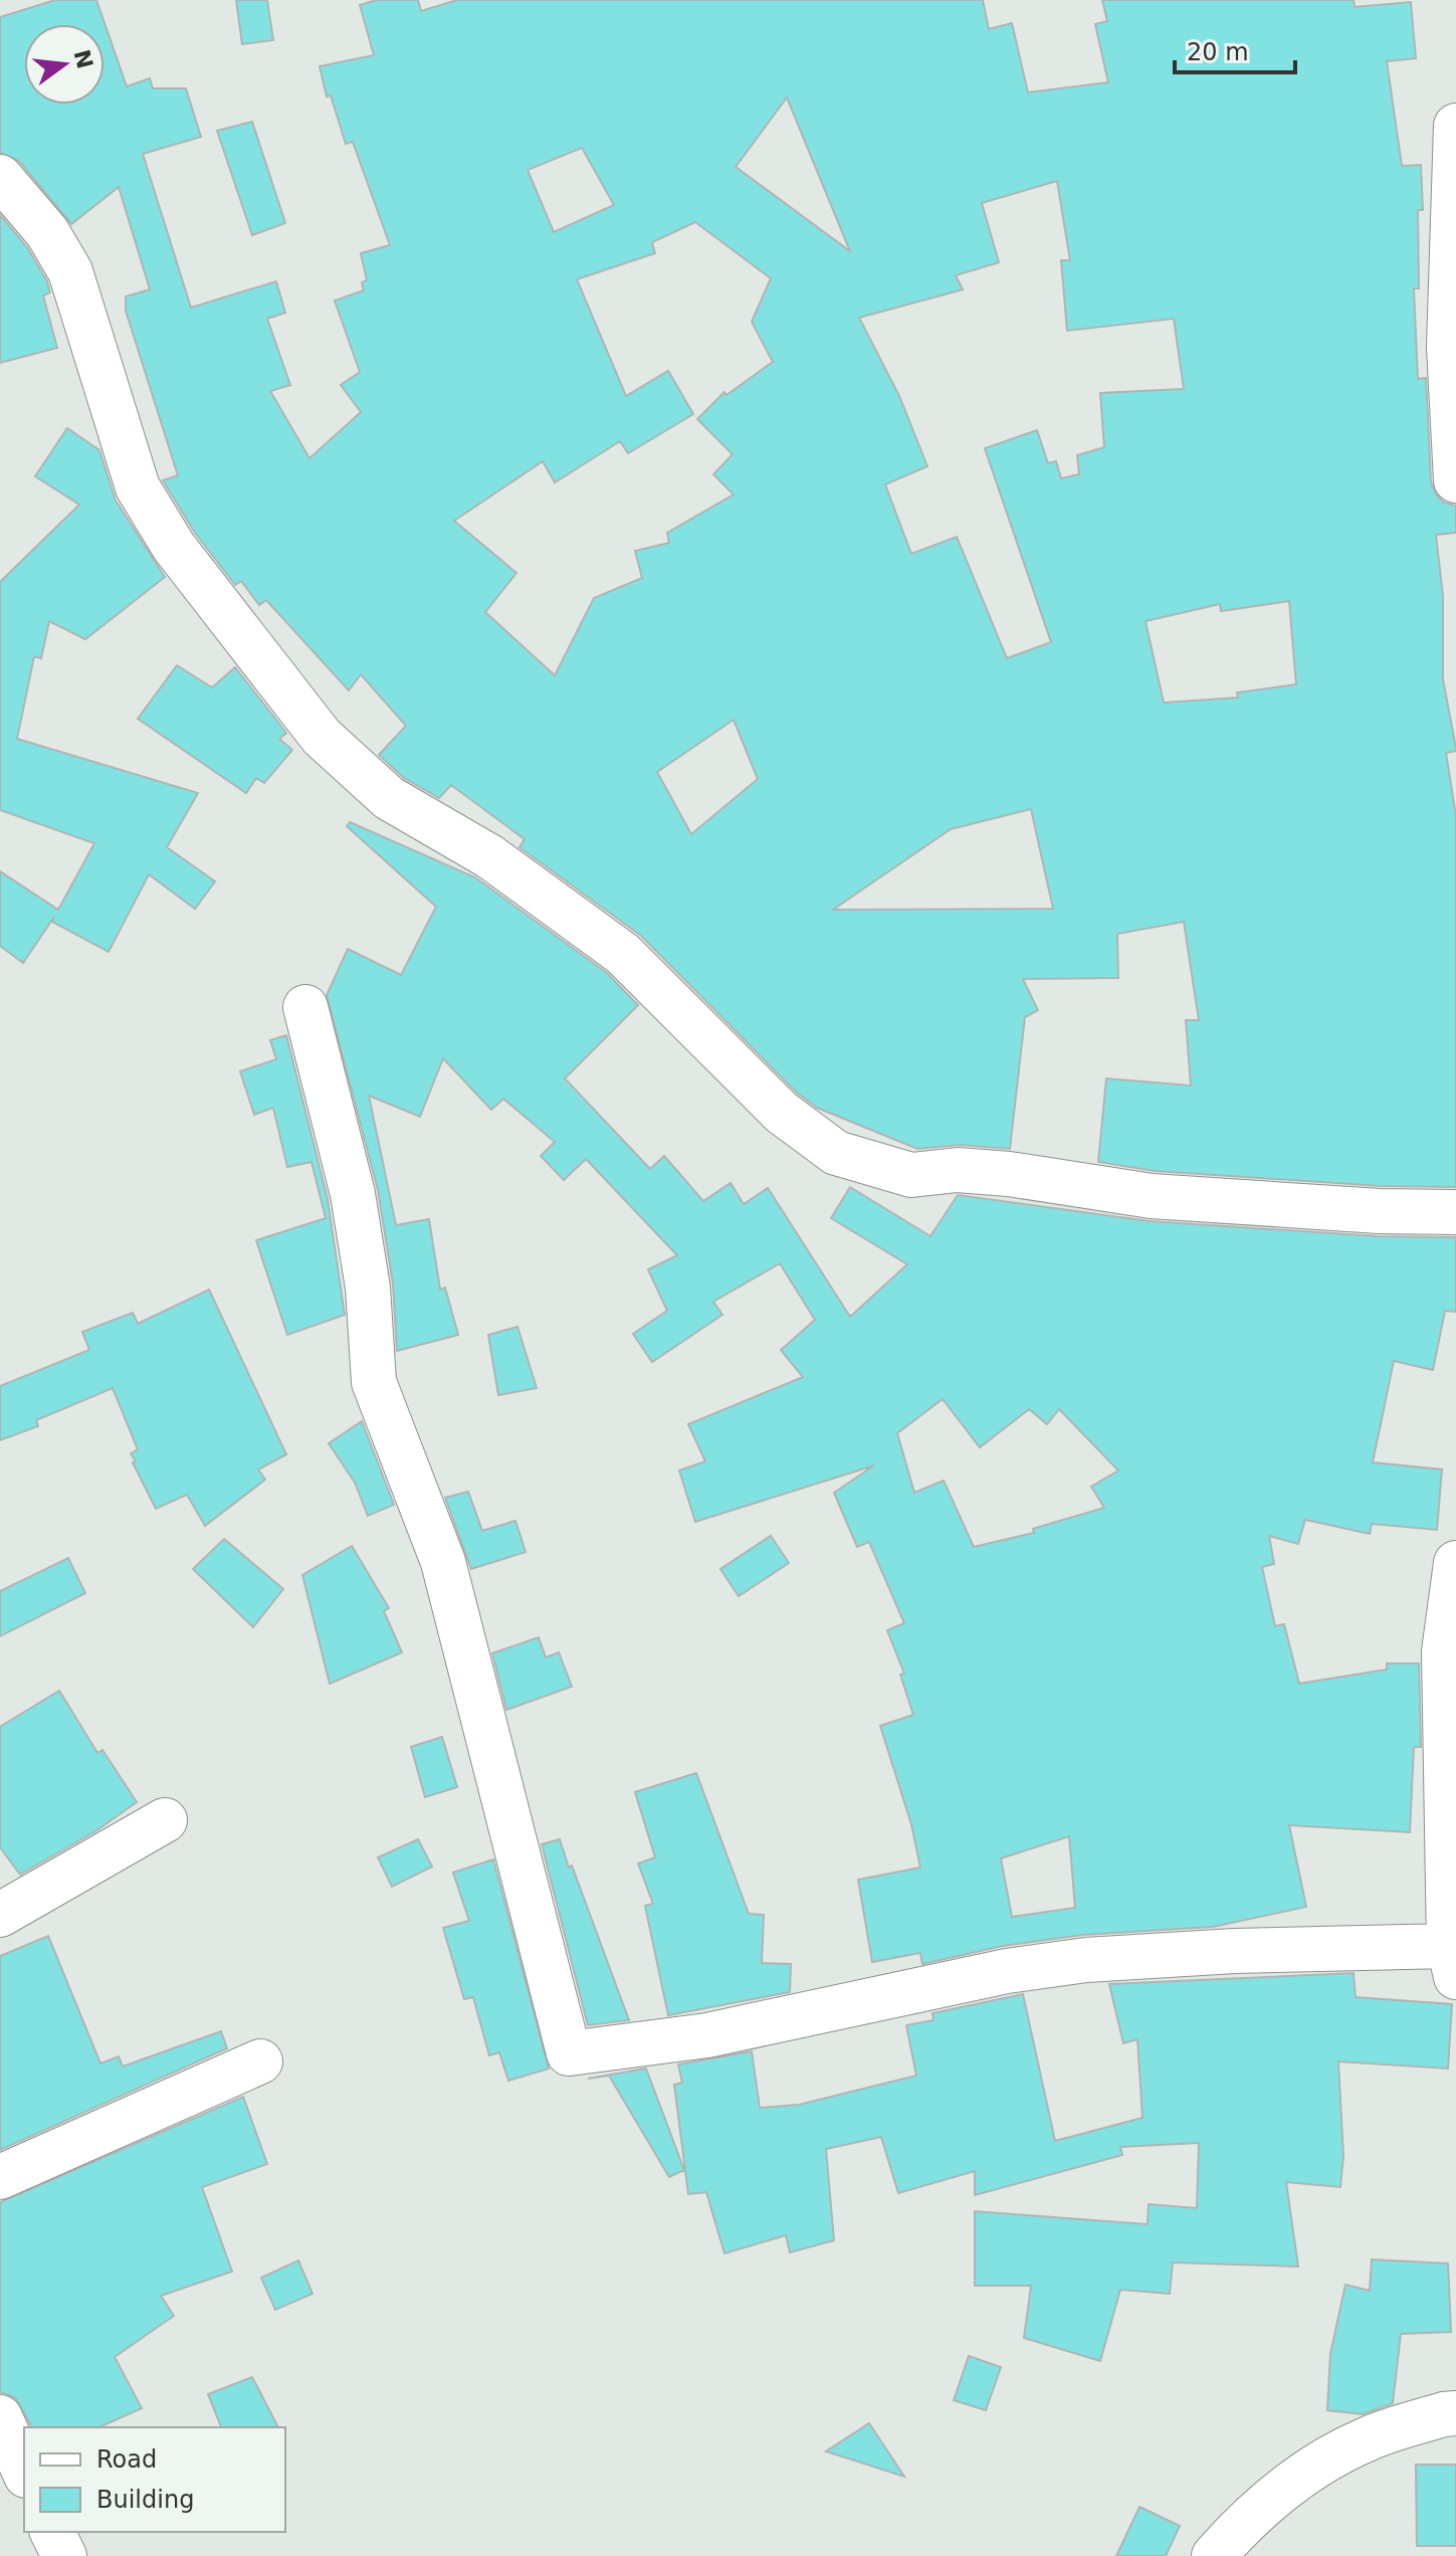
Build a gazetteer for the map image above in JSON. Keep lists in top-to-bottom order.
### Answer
{
  "legend": ["Road", "Building"],
  "scale_bar": "20 m",
  "north": "right"
}
